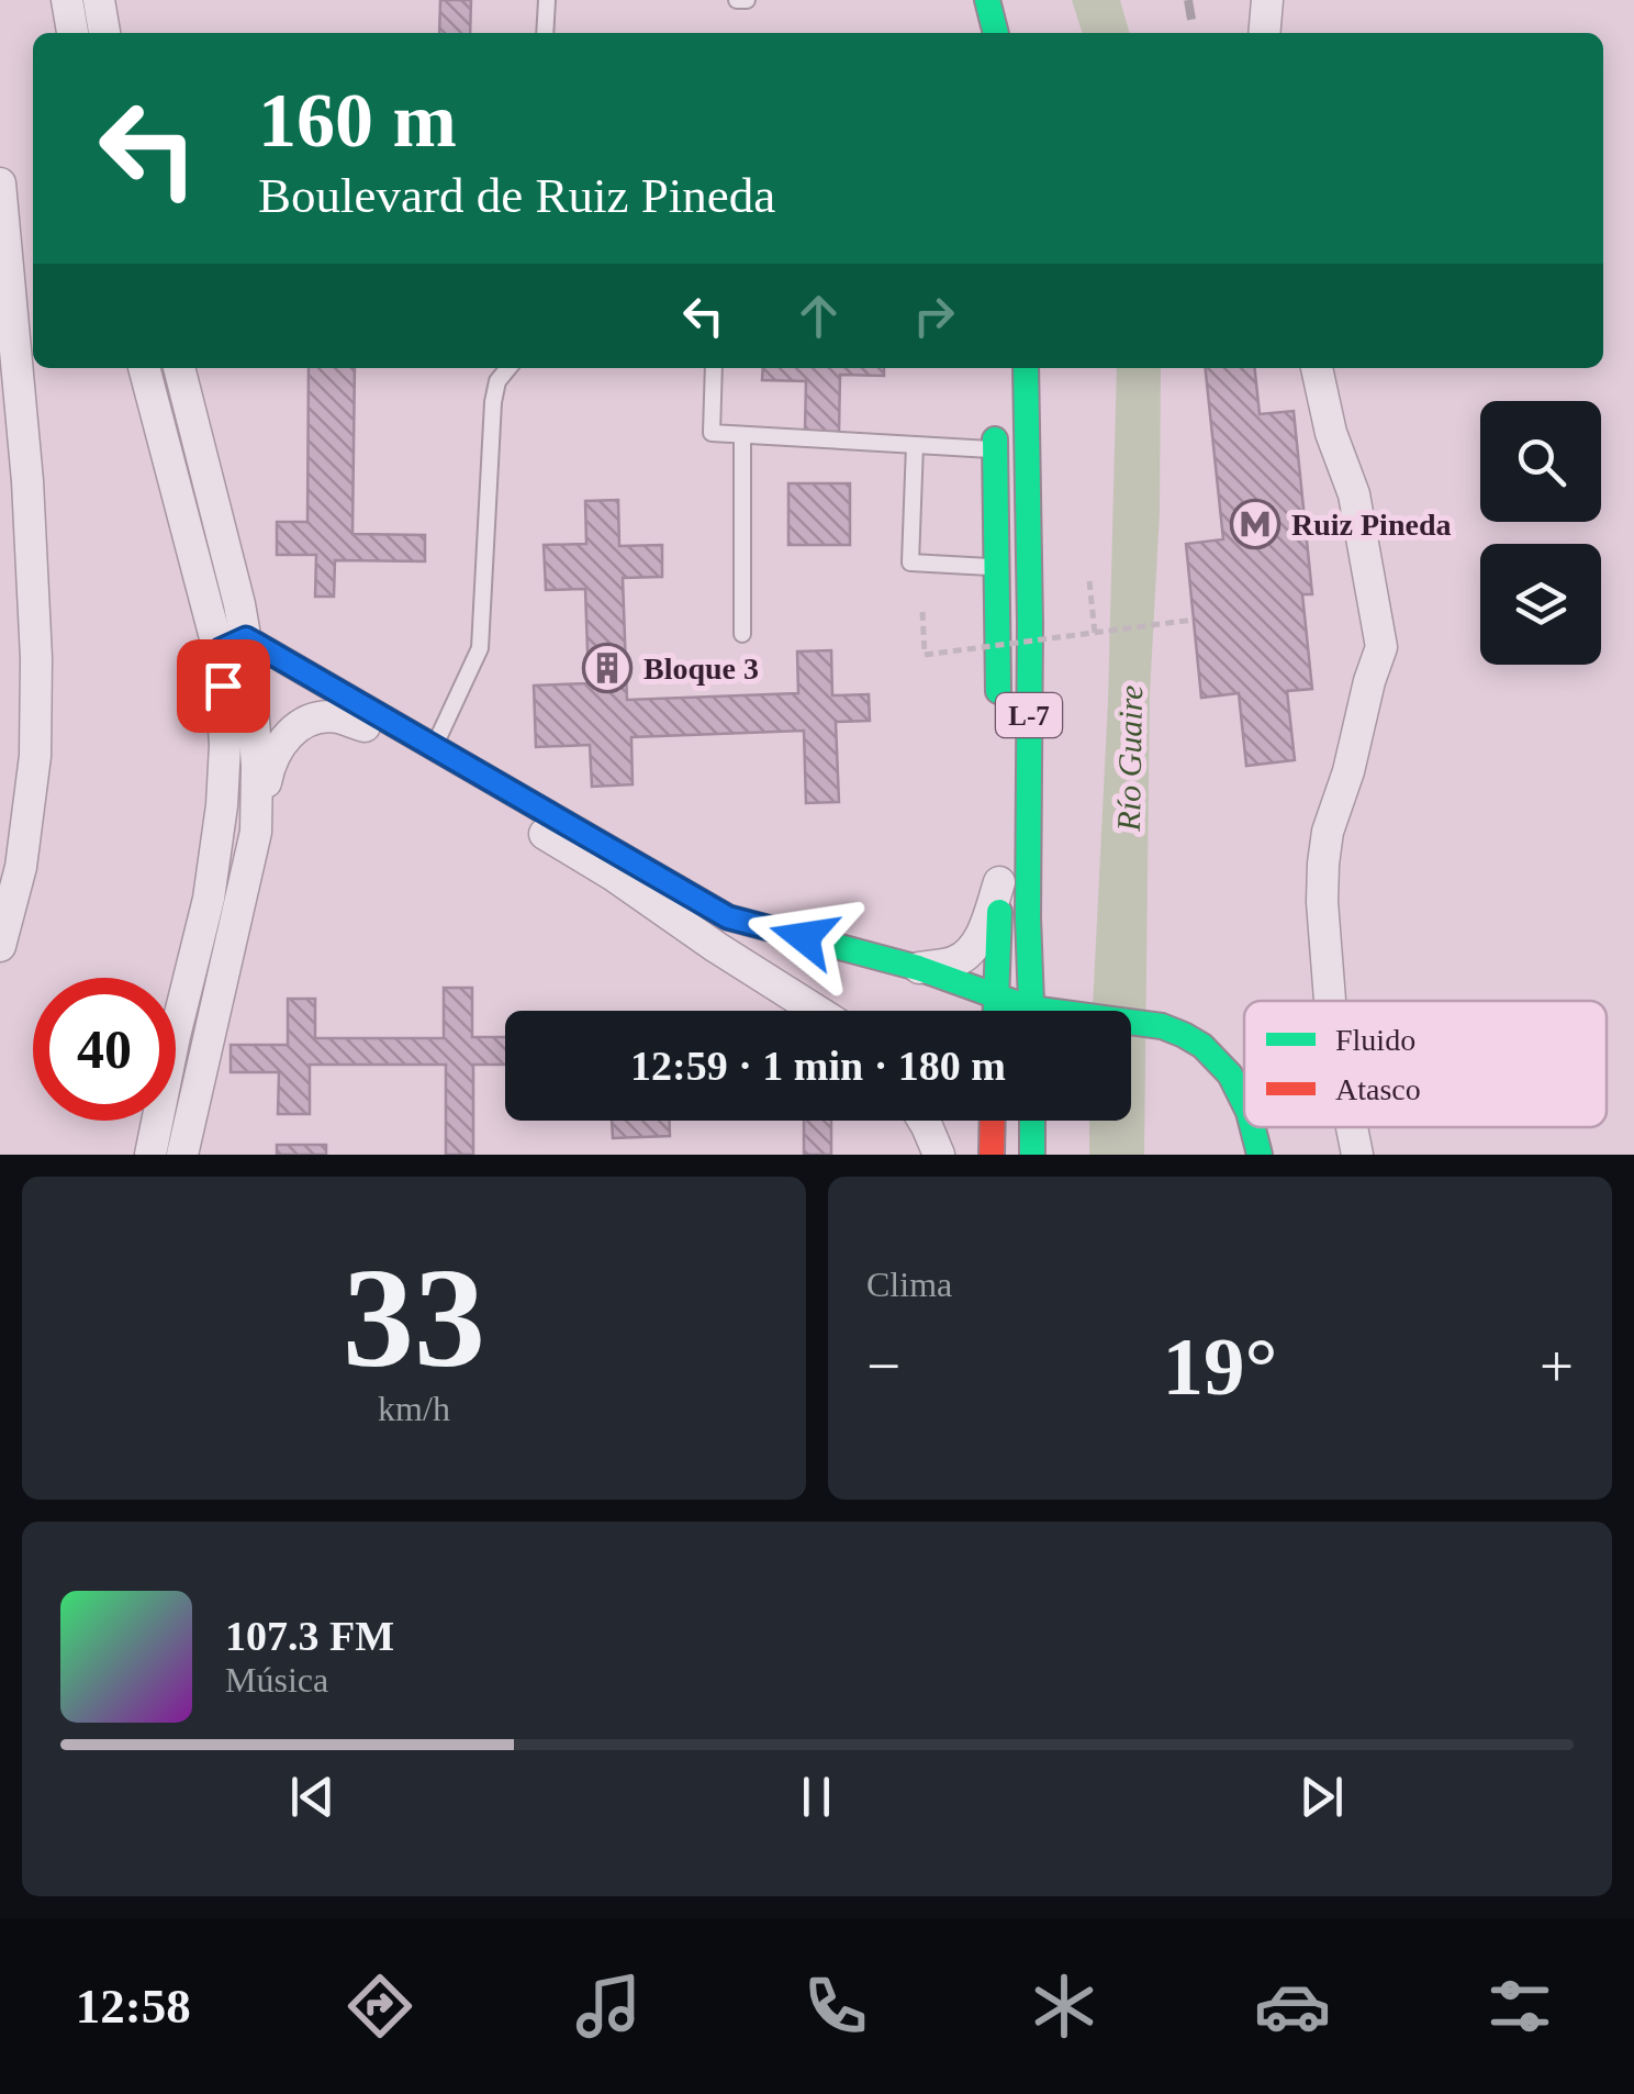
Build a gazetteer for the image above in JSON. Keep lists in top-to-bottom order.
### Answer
{
  "streets": {
    "main road": ["L-7"]
  },
  "water": ["Río Guaire"],
  "places": {
    "metro station": ["Ruiz Pineda"],
    "building": ["Bloque 3"]
  },
  "legend": ["Fluido", "Atasco"],
  "page": {
    "turn": ["160 m", "Boulevard de Ruiz Pineda"],
    "limit": "40",
    "trip": "12:59 · 1 min · 180 m",
    "tile": [
      ["33", "km/h"],
      "Clima"
    ],
    "heat": ["−", "19°", "+"],
    "song": ["107.3 FM", "Música"],
    "tabs": "12:58"
  }
}
